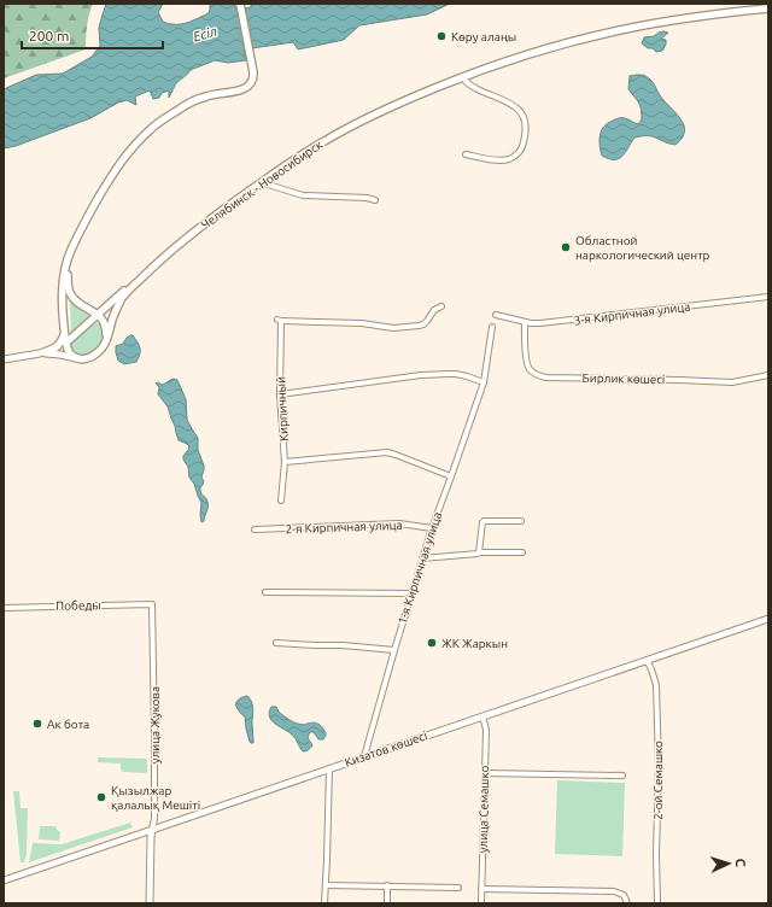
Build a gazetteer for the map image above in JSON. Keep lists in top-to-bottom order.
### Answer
{
  "streets": {
    "highway": ["Челябинск - Новосибирск"],
    "main road": ["улица Жукова", "Кизатов көшесі"],
    "street": [
      "3-я Кирпичная улица",
      "Бирлик көшесі",
      "Кирпичный",
      "2-я Кирпичная улица",
      "1-я Кирпичная улица",
      "Победы",
      "2-ой Семашко",
      "улица Семашко"
    ]
  },
  "crossings": [
    ["3-я Кирпичная улица", "Бирлик көшесі"],
    ["2-я Кирпичная улица", "1-я Кирпичная улица"],
    ["1-я Кирпичная улица", "Кизатов көшесі"],
    ["Победы", "улица Жукова"],
    ["улица Жукова", "Кизатов көшесі"],
    ["Кизатов көшесі", "2-ой Семашко"],
    ["Кизатов көшесі", "улица Семашко"]
  ],
  "water": ["Есіл"],
  "places": [
    "Көру алаңы",
    "Областной наркологический центр",
    "ЖК Жаркын",
    "Ак бота",
    "Қызылжар қалалық Мешіті"
  ],
  "scale_bar": "200 m",
  "north": "right"
}
